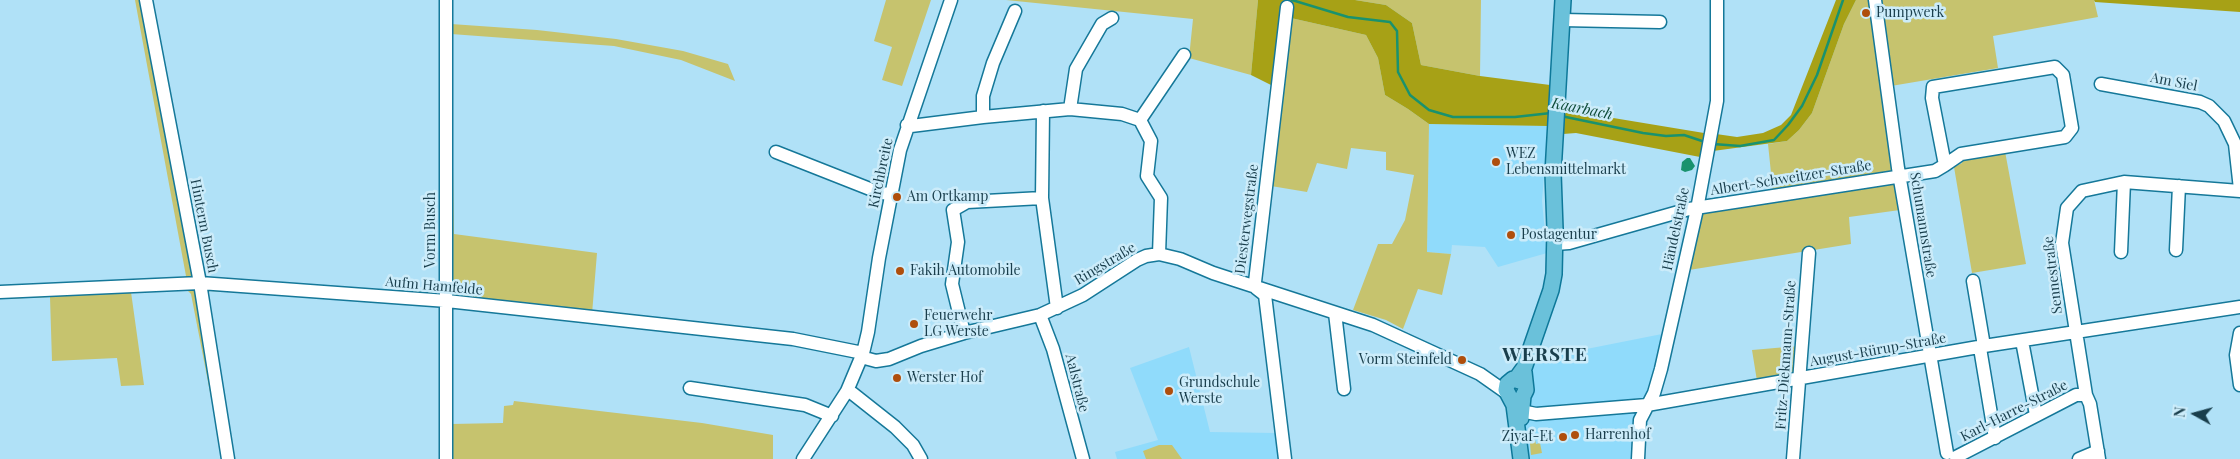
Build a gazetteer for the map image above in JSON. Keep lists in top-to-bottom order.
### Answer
{
  "streets": {
    "street": [
      "Am Siel",
      "Kirchbreite",
      "Albert-Schweitzer-Straße",
      "Diesterwegstraße",
      "Schumannstraße",
      "Hinterm Busch",
      "Händelstraße",
      "Vorm Busch",
      "Ringstraße",
      "Sennestraße",
      "Aufm Hamfelde",
      "August-Rürup-Straße",
      "Fritz-Diekmann-Straße",
      "Aalstraße",
      "Karl-Harre-Straße"
    ]
  },
  "crossings": [
    ["Am Siel", "Sennestraße"],
    ["Kirchbreite", "Ringstraße"],
    ["Kirchbreite", "Aufm Hamfelde"],
    ["Albert-Schweitzer-Straße", "Schumannstraße"],
    ["Albert-Schweitzer-Straße", "Händelstraße"],
    ["Diesterwegstraße", "Ringstraße"],
    ["Schumannstraße", "August-Rürup-Straße"],
    ["Schumannstraße", "Karl-Harre-Straße"],
    ["Hinterm Busch", "Aufm Hamfelde"],
    ["Händelstraße", "August-Rürup-Straße"],
    ["Vorm Busch", "Aufm Hamfelde"],
    ["Ringstraße", "Aufm Hamfelde"],
    ["Ringstraße", "August-Rürup-Straße"],
    ["Ringstraße", "Aalstraße"],
    ["Sennestraße", "August-Rürup-Straße"],
    ["Sennestraße", "Karl-Harre-Straße"],
    ["August-Rürup-Straße", "Fritz-Diekmann-Straße"]
  ],
  "districts": ["WERSTE"],
  "water": ["Kaarbach"],
  "places": [
    "Pumpwerk",
    "WEZ Lebensmittelmarkt",
    "Am Ortkamp",
    "Postagentur",
    "Fakih Automobile",
    "Feuerwehr LG Werste",
    "Vorm Steinfeld",
    "Werster Hof",
    "Grundschule Werste",
    "Harrenhof",
    "Ziyaf-Et"
  ],
  "north": "left"
}
